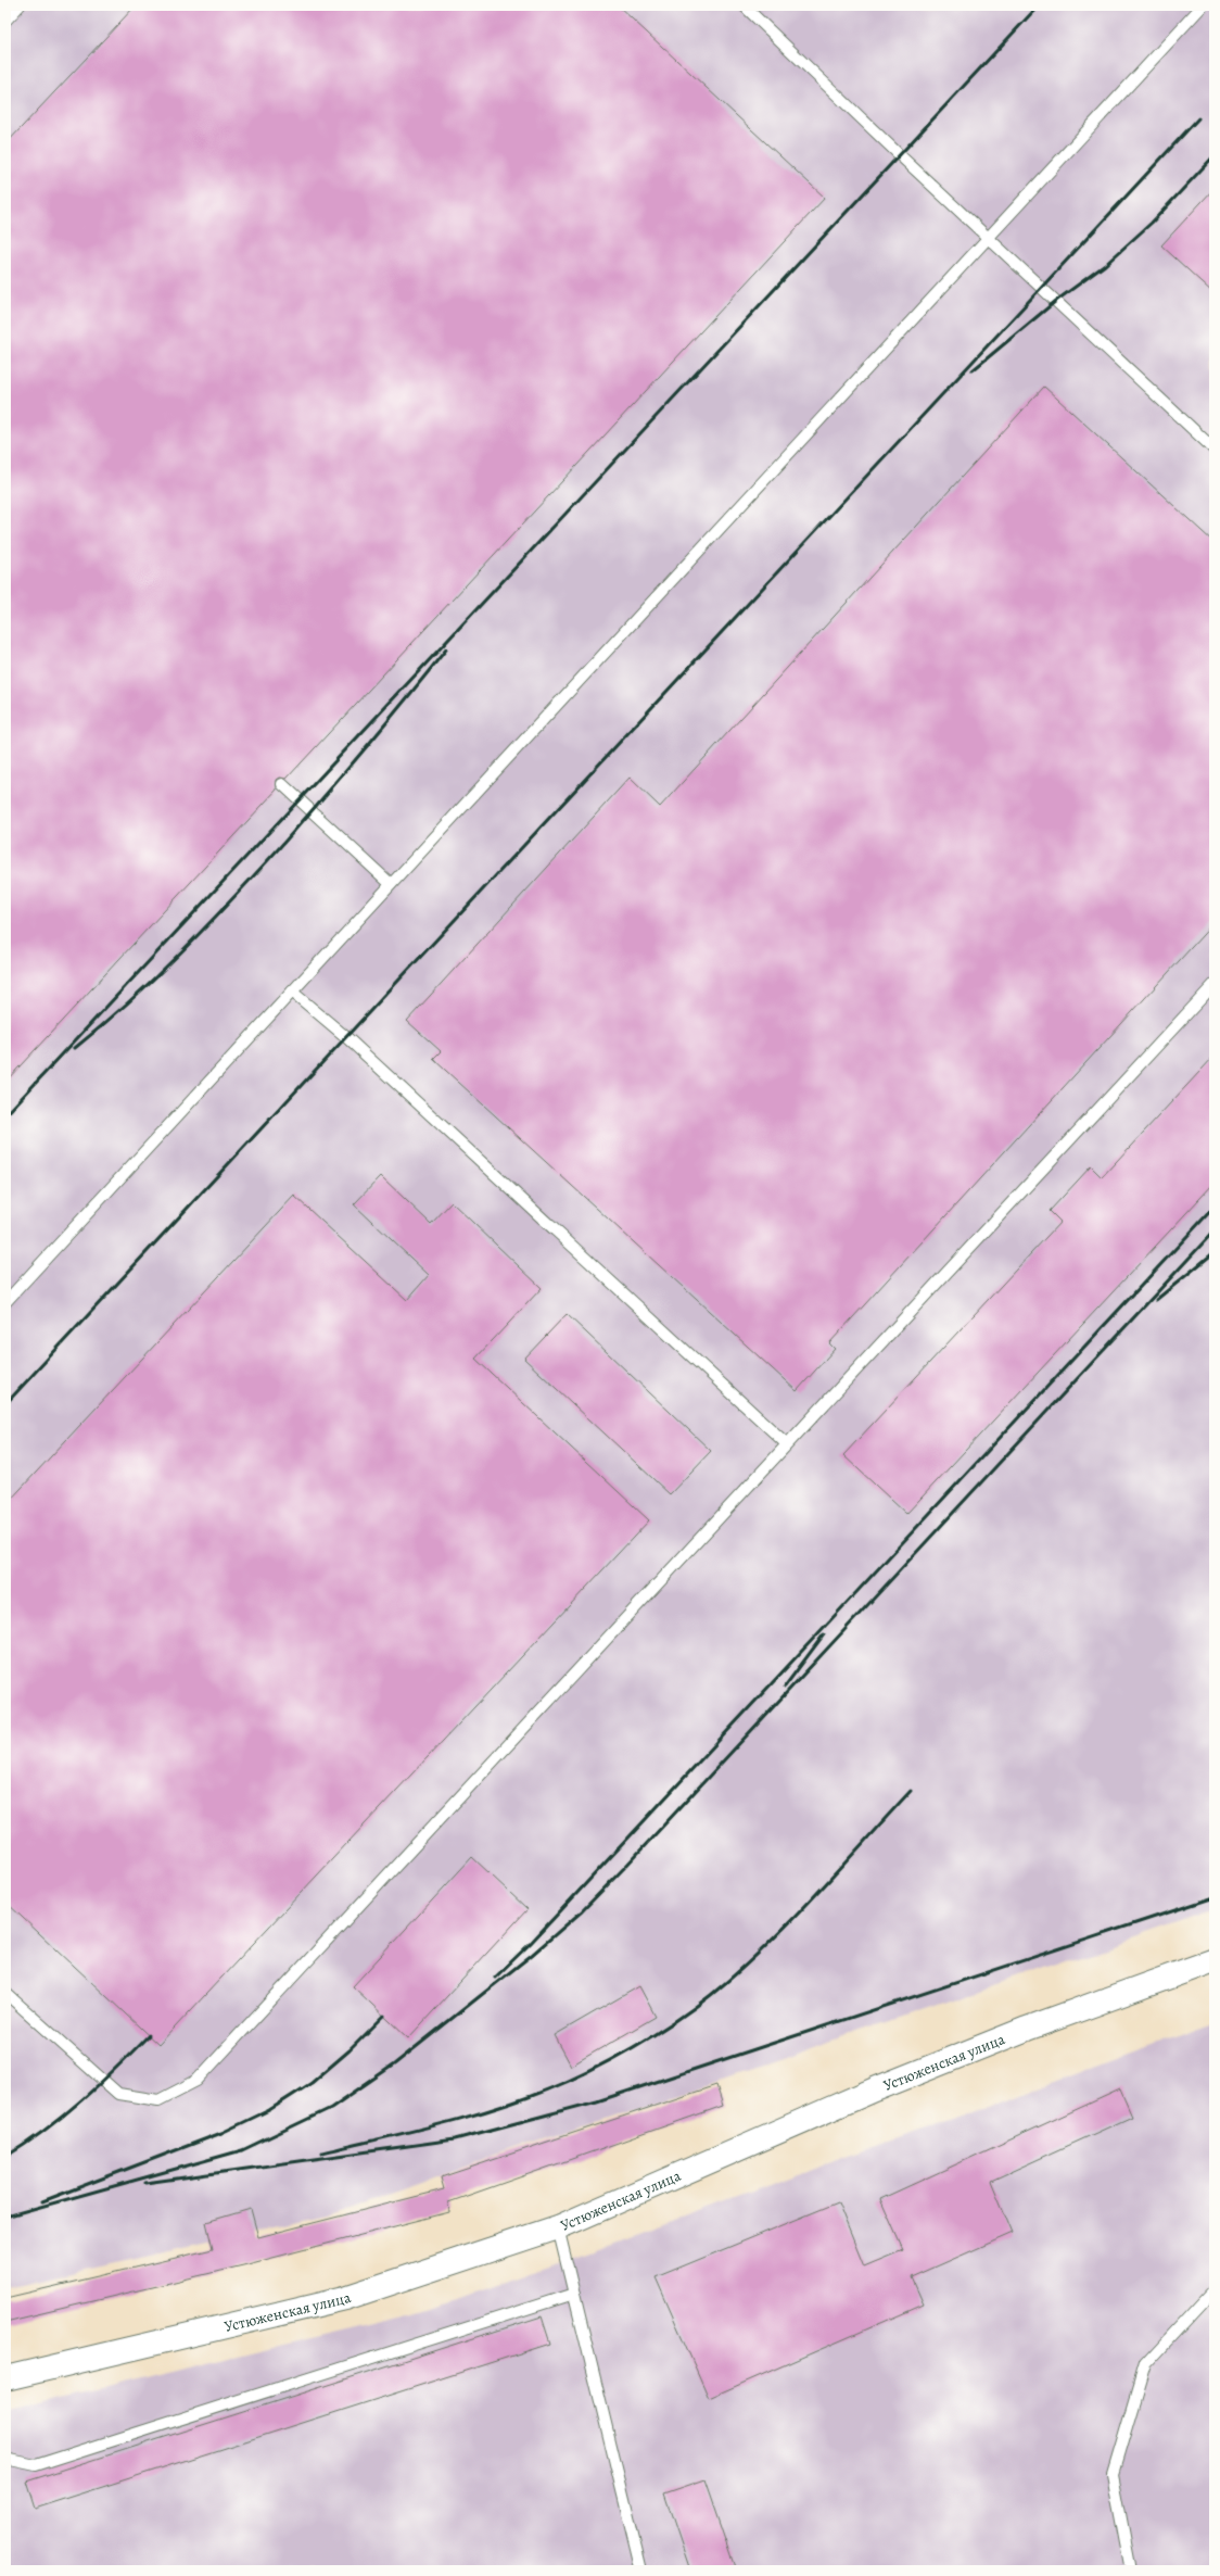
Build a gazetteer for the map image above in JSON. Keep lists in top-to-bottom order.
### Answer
{
  "streets": {
    "main road": ["Устюженская улица"]
  }
}
